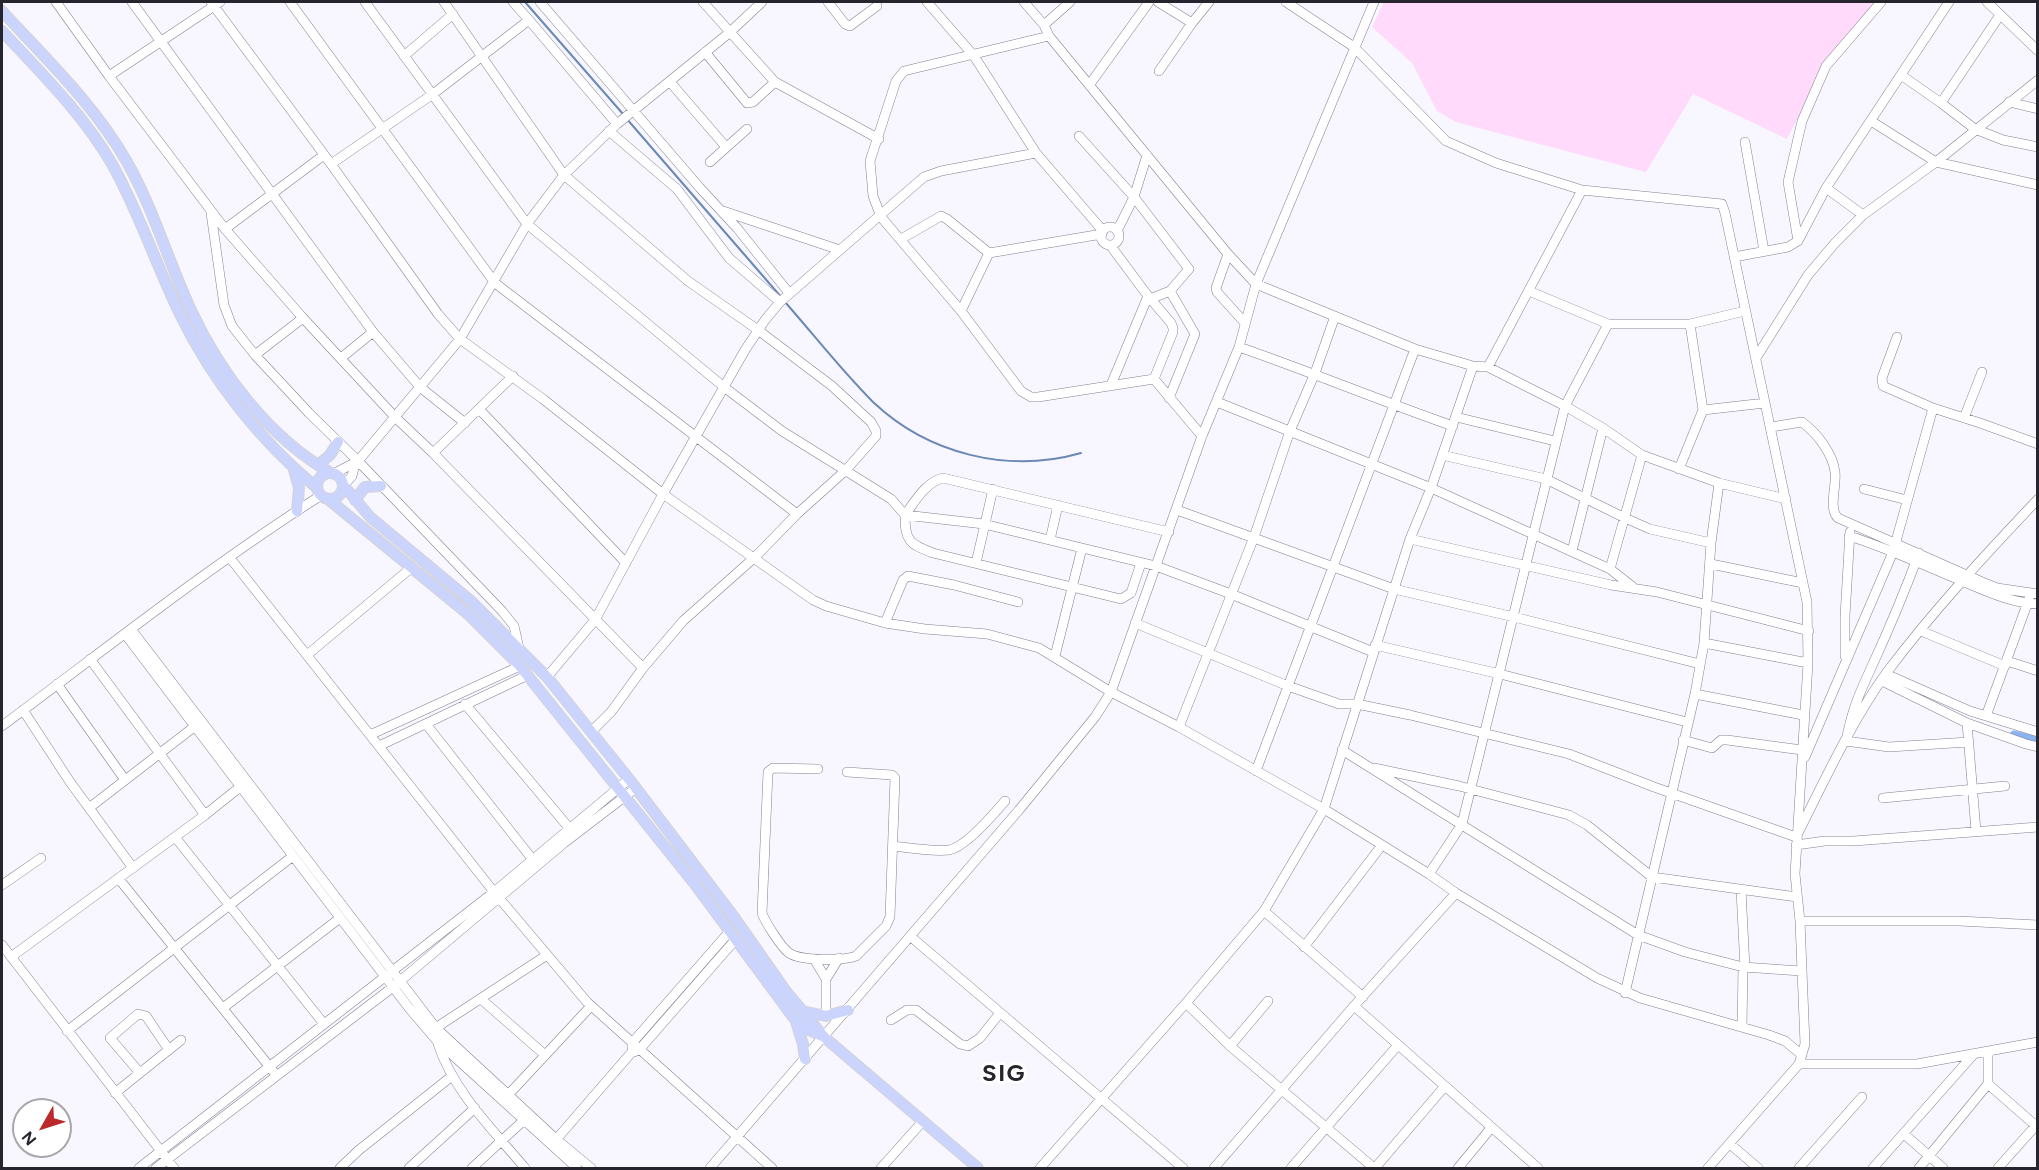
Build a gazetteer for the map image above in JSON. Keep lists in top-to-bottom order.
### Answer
{
  "districts": ["SIG"],
  "north": "bottom left"
}
